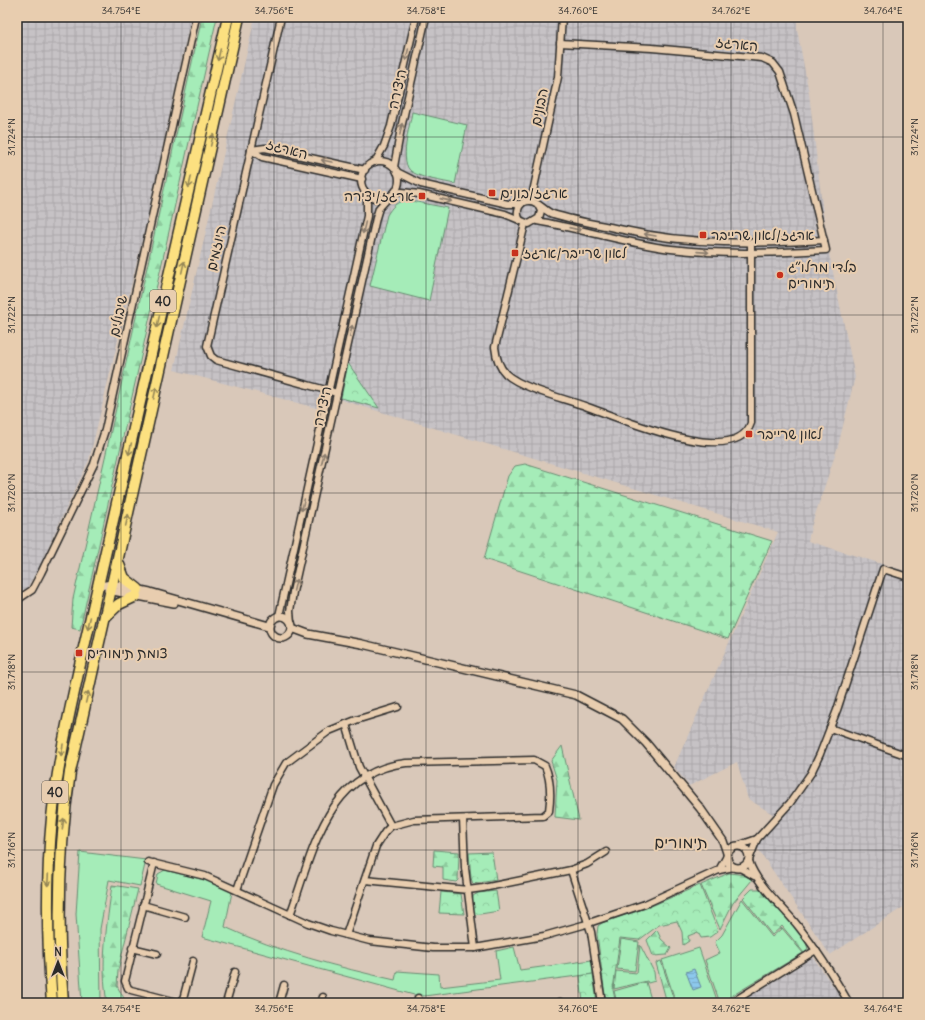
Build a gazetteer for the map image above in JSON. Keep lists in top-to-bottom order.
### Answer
{
  "streets": {
    "highway": ["40"],
    "street": [
      "הארגז",
      "היצירה",
      "הבונים",
      "היוזמים",
      "שיבולים"
    ]
  },
  "crossings": [
    ["הארגז", "היצירה"],
    ["הארגז", "הבונים"],
    ["הארגז", "היוזמים"],
    ["היצירה", "היוזמים"]
  ],
  "districts": ["תימורים"],
  "places": {
    "transit": [
      "ארגז/בונים",
      "ארגז/יצירה",
      "ארגז/לאון שרייבר",
      "לאון שרייבר/ארגז",
      "לאון שרייבר",
      "צומת תימורים"
    ],
    "other": ["בלדי מרלו״ג תימורים"]
  },
  "north": "top",
  "coordinates": [
    "34.754°E",
    "34.756°E",
    "34.758°E",
    "34.760°E",
    "34.762°E",
    "34.764°E",
    "31.724°N",
    "31.722°N",
    "31.720°N",
    "31.718°N",
    "31.716°N"
  ]
}
